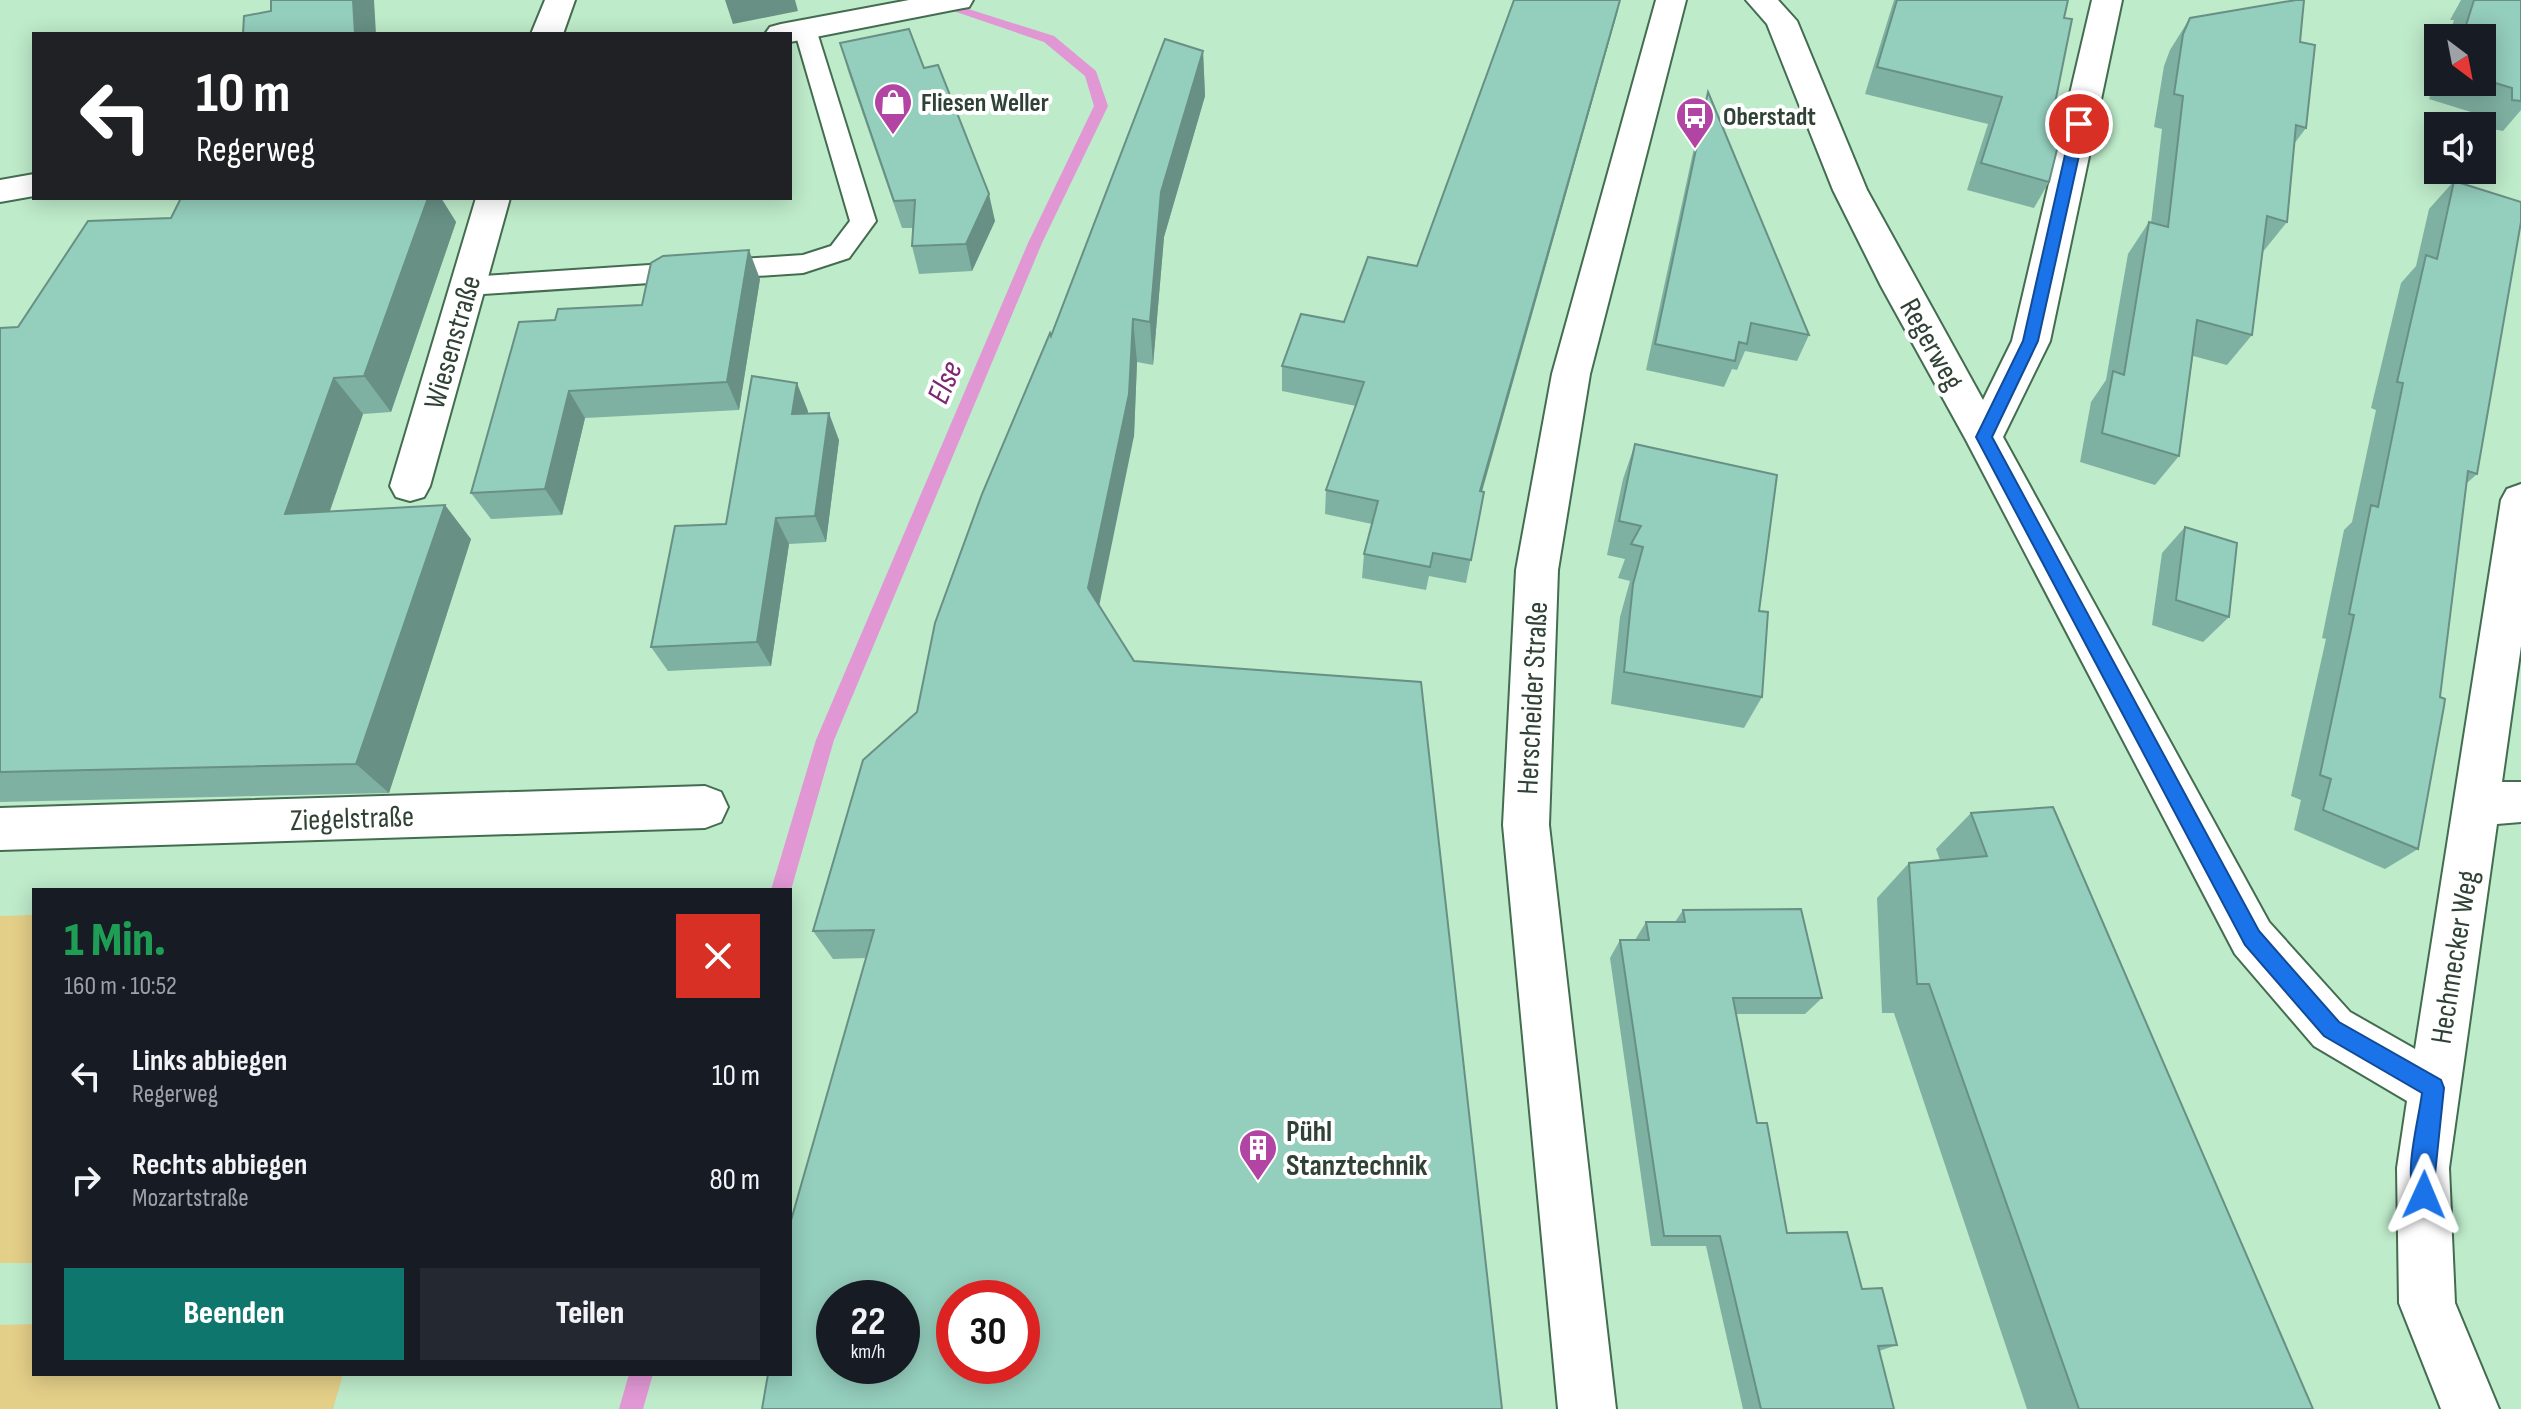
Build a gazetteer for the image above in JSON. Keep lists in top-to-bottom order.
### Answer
{
  "streets": {
    "street": [
      "Wiesenstraße",
      "Regerweg",
      "Herscheider Straße",
      "Ziegelstraße",
      "Hechmecker Weg"
    ]
  },
  "crossings": [
    ["Regerweg", "Hechmecker Weg"]
  ],
  "water": ["Else"],
  "places": {
    "shop": ["Fliesen Weller"],
    "bus stop": ["Oberstadt"],
    "building": ["Pühl Stanztechnik"]
  },
  "north": "bottom right",
  "page": {
    "turn": ["10 m", "Regerweg"],
    "heading": ["1 Min.", "160 m · 10:52"],
    "list": [
      {
        "name": "Links abbiegen",
        "note": "Regerweg",
        "value": "10 m"
      },
      {
        "name": "Rechts abbiegen",
        "note": "Mozartstraße",
        "value": "80 m"
      }
    ],
    "buttons": ["Beenden", "Teilen"],
    "speed": "22 km/h",
    "limit": "30"
  }
}
